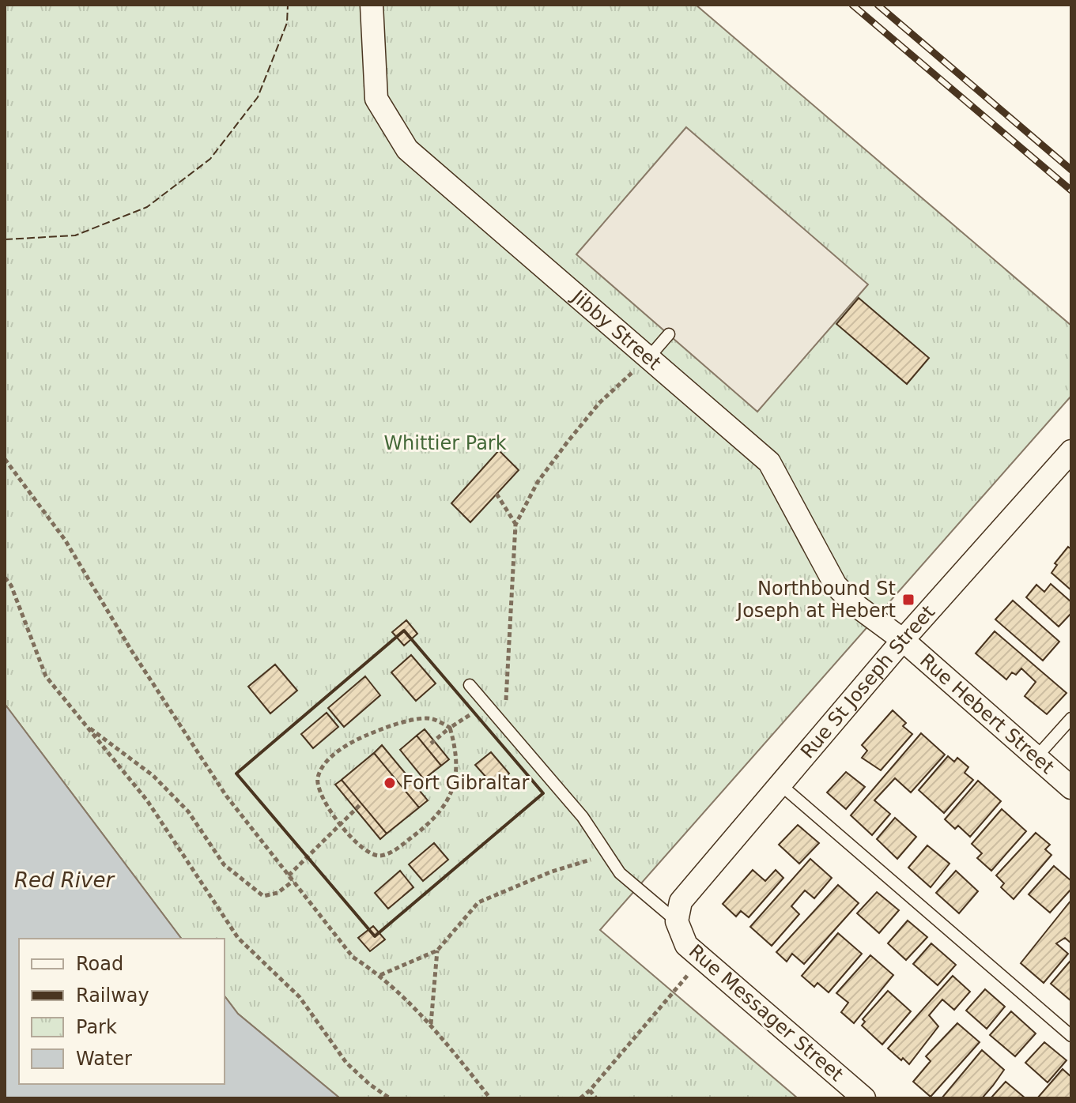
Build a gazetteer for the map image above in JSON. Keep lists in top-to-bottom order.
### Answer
{
  "streets": {
    "street": [
      "Jibby Street",
      "Rue St Joseph Street",
      "Rue Hebert Street",
      "Rue Messager Street"
    ]
  },
  "crossings": [
    ["Jibby Street", "Rue St Joseph Street"],
    ["Jibby Street", "Rue Hebert Street"],
    ["Rue St Joseph Street", "Rue Hebert Street"],
    ["Rue St Joseph Street", "Rue Messager Street"]
  ],
  "water": ["Red River"],
  "parks": ["Whittier Park"],
  "places": {
    "transit": ["Northbound St Joseph at Hebert"],
    "other": ["Fort Gibraltar"]
  },
  "legend": [
    "Road",
    "Railway",
    "Park",
    "Water"
  ]
}
